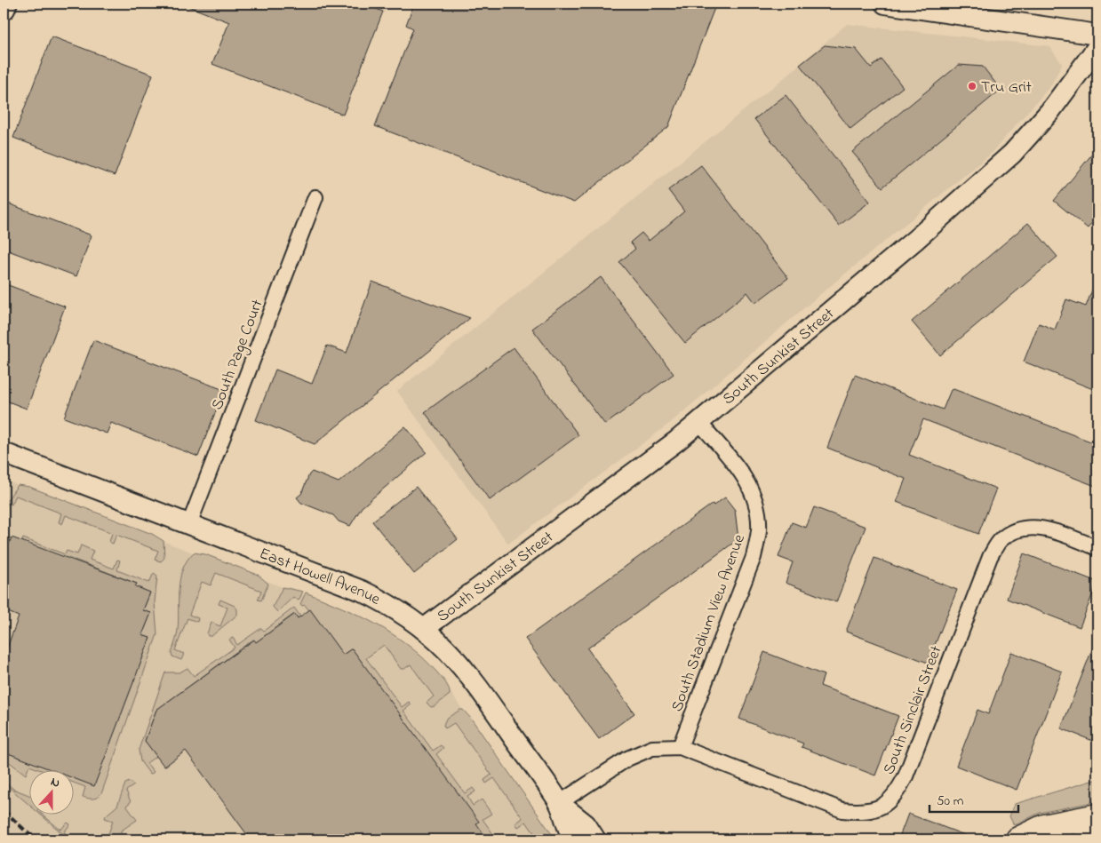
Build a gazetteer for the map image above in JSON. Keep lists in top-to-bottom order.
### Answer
{
  "streets": {
    "street": [
      "South Page Court",
      "South Sunkist Street",
      "East Howell Avenue",
      "South Stadium View Avenue",
      "South Sinclair Street"
    ]
  },
  "crossings": [
    ["South Page Court", "East Howell Avenue"],
    ["South Sunkist Street", "East Howell Avenue"],
    ["South Sunkist Street", "South Stadium View Avenue"],
    ["East Howell Avenue", "South Sinclair Street"],
    ["South Stadium View Avenue", "South Sinclair Street"]
  ],
  "places": ["Tru Grit"],
  "scale_bar": "50 m",
  "north": "top"
}
